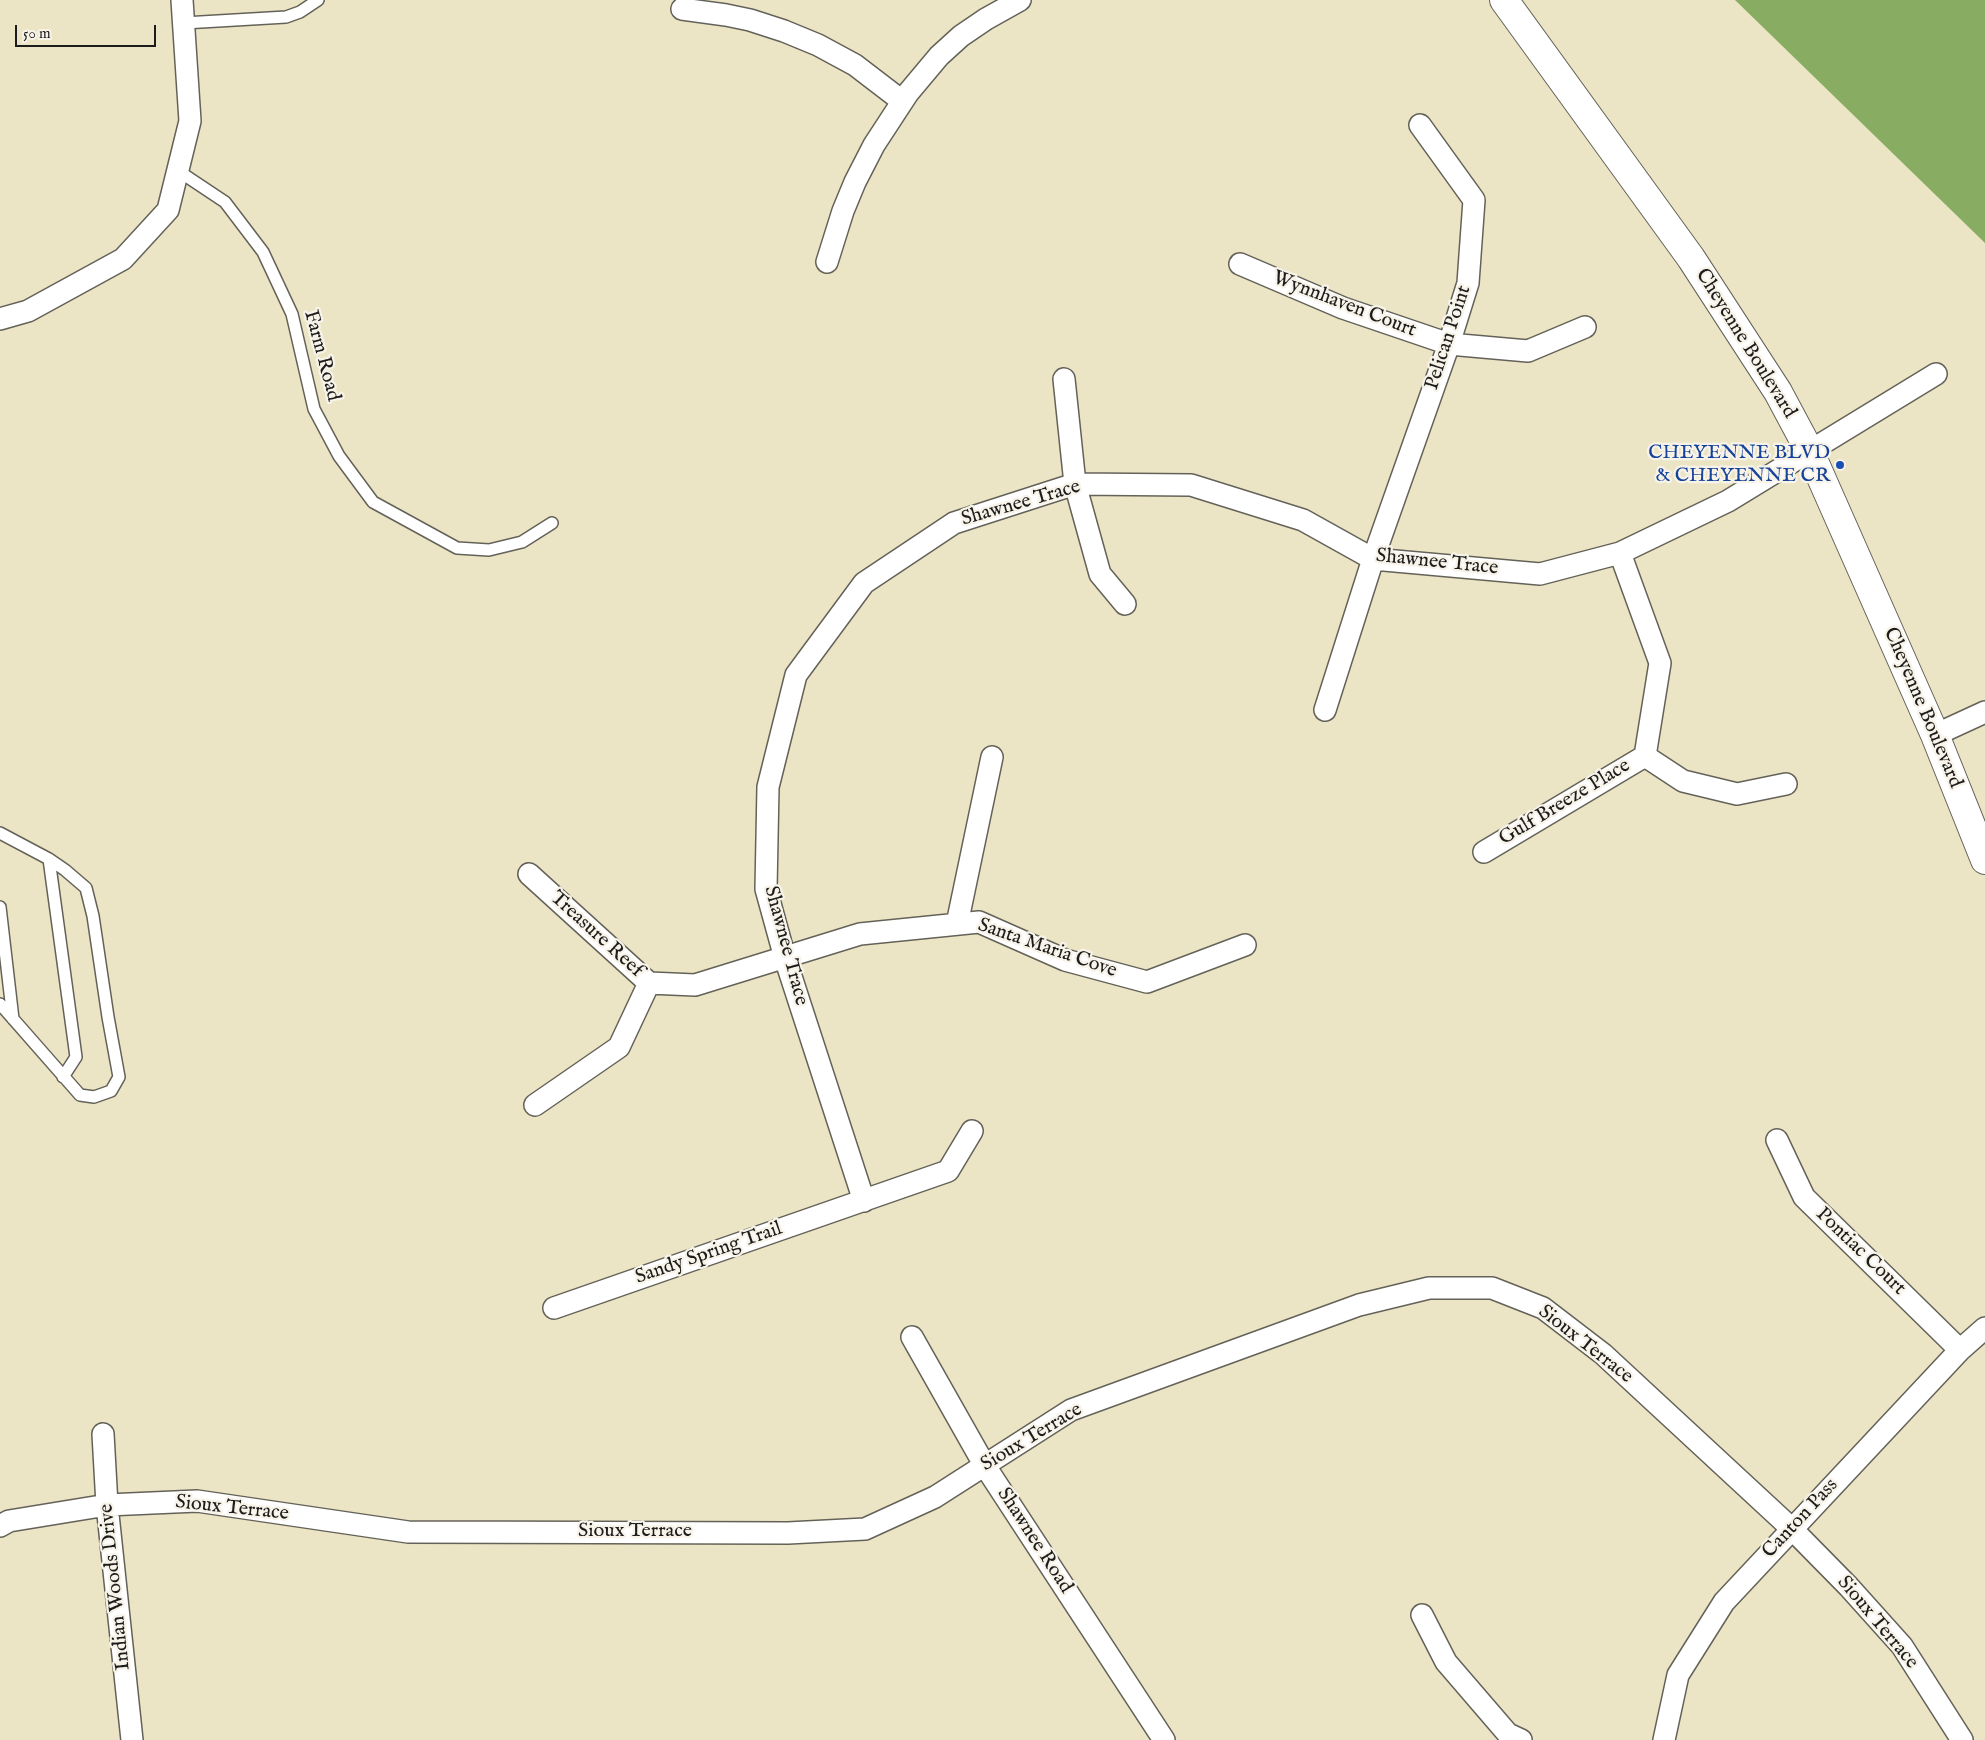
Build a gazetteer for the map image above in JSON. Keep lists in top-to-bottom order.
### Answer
{
  "streets": {
    "street": [
      "Wynnhaven Court",
      "Pelican Point",
      "Cheyenne Boulevard",
      "Shawnee Trace",
      "Gulf Breeze Place",
      "Treasure Reef",
      "Santa Maria Cove",
      "Pontiac Court",
      "Sandy Spring Trail",
      "Sioux Terrace",
      "Canton Pass",
      "Shawnee Road",
      "Indian Woods Drive"
    ],
    "lane": ["Farm Road"]
  },
  "crossings": [
    ["Wynnhaven Court", "Pelican Point"],
    ["Pelican Point", "Shawnee Trace"],
    ["Cheyenne Boulevard", "Shawnee Trace"],
    ["Shawnee Trace", "Gulf Breeze Place"],
    ["Shawnee Trace", "Treasure Reef"],
    ["Shawnee Trace", "Santa Maria Cove"],
    ["Shawnee Trace", "Sandy Spring Trail"],
    ["Treasure Reef", "Santa Maria Cove"],
    ["Pontiac Court", "Canton Pass"],
    ["Sioux Terrace", "Canton Pass"],
    ["Sioux Terrace", "Shawnee Road"],
    ["Sioux Terrace", "Indian Woods Drive"]
  ],
  "places": ["CHEYENNE BLVD & CHEYENNE CR"],
  "scale_bar": "50 m"
}
